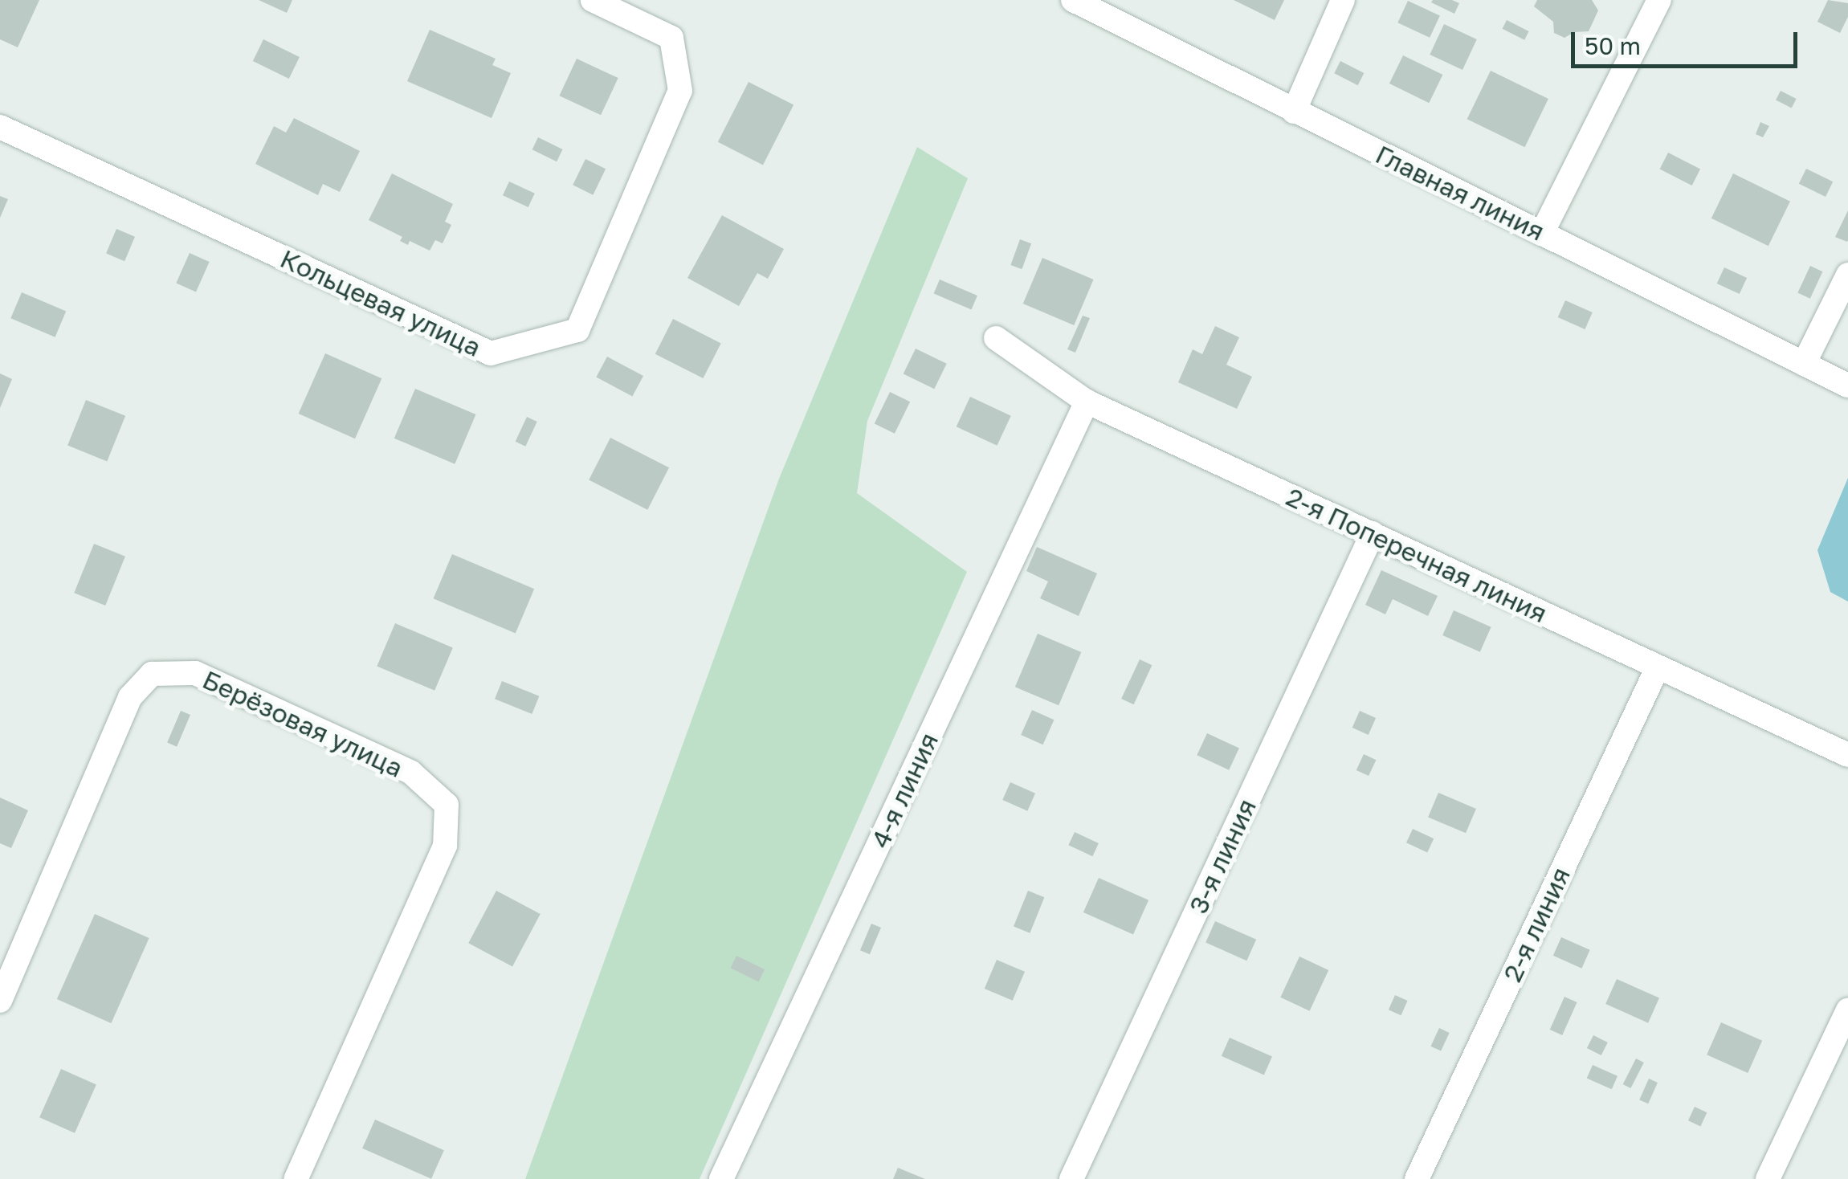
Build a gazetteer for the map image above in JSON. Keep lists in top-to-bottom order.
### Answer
{
  "streets": {
    "street": [
      "Главная линия",
      "Кольцевая улица",
      "2-я Поперечная линия",
      "Берёзовая улица",
      "4-я линия",
      "3-я линия",
      "2-я линия"
    ]
  },
  "crossings": [
    ["2-я Поперечная линия", "4-я линия"],
    ["2-я Поперечная линия", "3-я линия"],
    ["2-я Поперечная линия", "2-я линия"]
  ],
  "scale_bar": "50 m"
}
